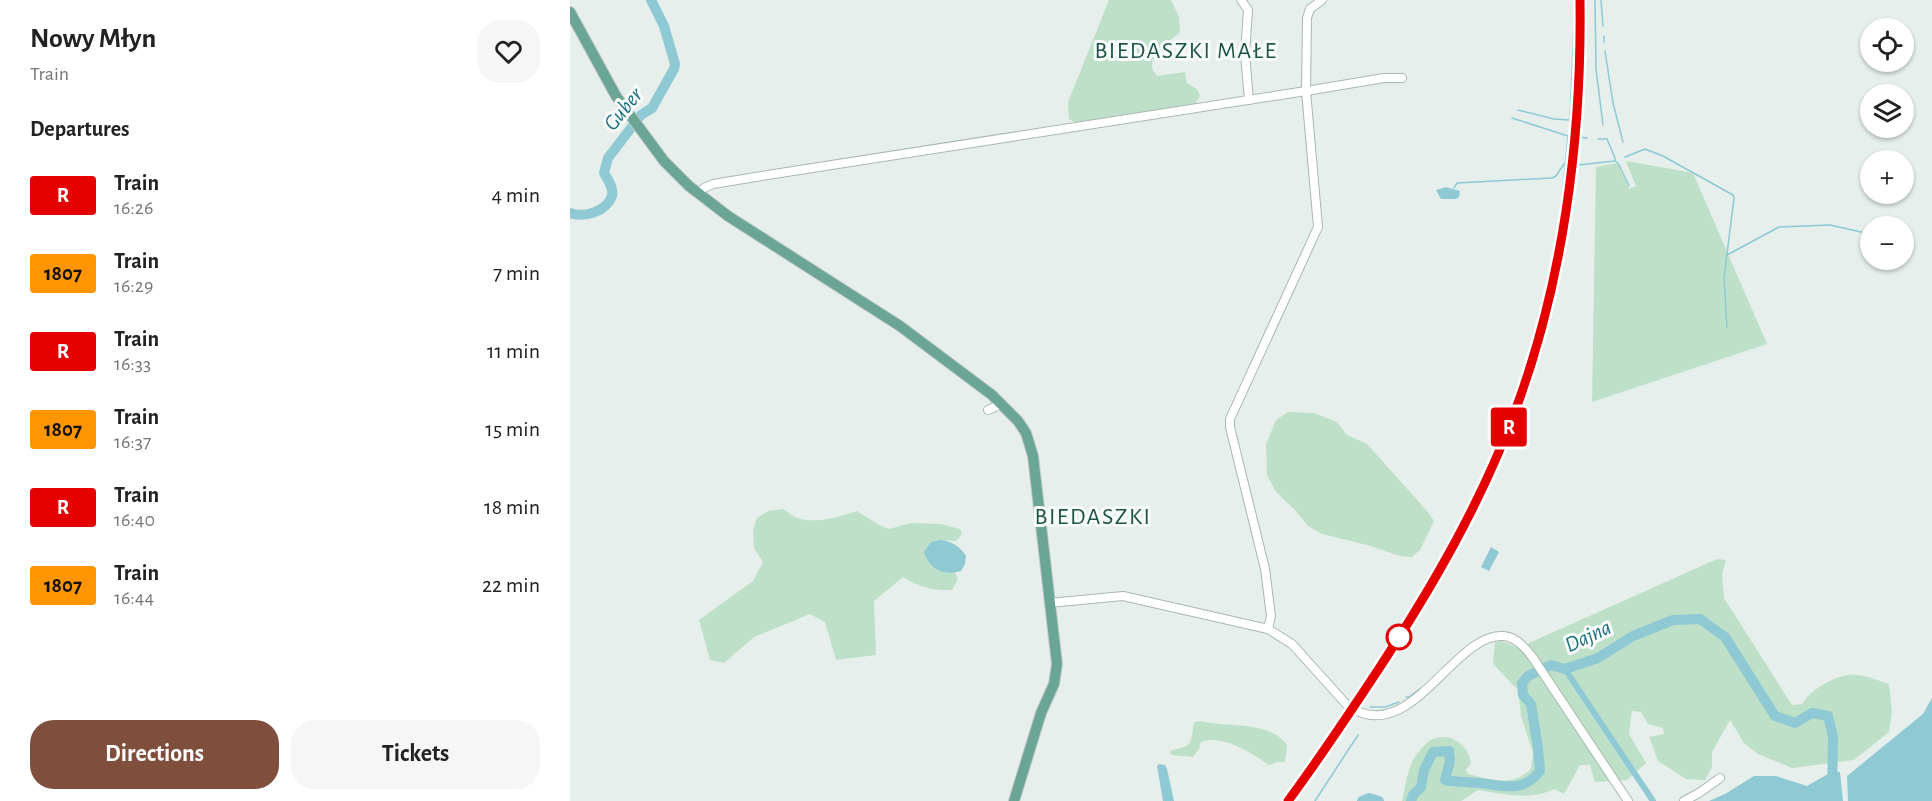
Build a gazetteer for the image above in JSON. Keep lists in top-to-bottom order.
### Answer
{
  "districts": ["BIEDASZKI MAŁE", "BIEDASZKI"],
  "water": ["Guber", "Dajna"],
  "page": {
    "heading": [
      ["Nowy Młyn", "Train"],
      "Departures"
    ],
    "on_map": "R",
    "map_buttons": ["+", "−"],
    "list": [
      {
        "mark": "R",
        "name": "Train",
        "note": "16:26",
        "value": "4 min"
      },
      {
        "mark": "1807",
        "name": "Train",
        "note": "16:29",
        "value": "7 min"
      },
      {
        "mark": "R",
        "name": "Train",
        "note": "16:33",
        "value": "11 min"
      },
      {
        "mark": "1807",
        "name": "Train",
        "note": "16:37",
        "value": "15 min"
      },
      {
        "mark": "R",
        "name": "Train",
        "note": "16:40",
        "value": "18 min"
      },
      {
        "mark": "1807",
        "name": "Train",
        "note": "16:44",
        "value": "22 min"
      }
    ],
    "buttons": ["Directions", "Tickets"]
  }
}
